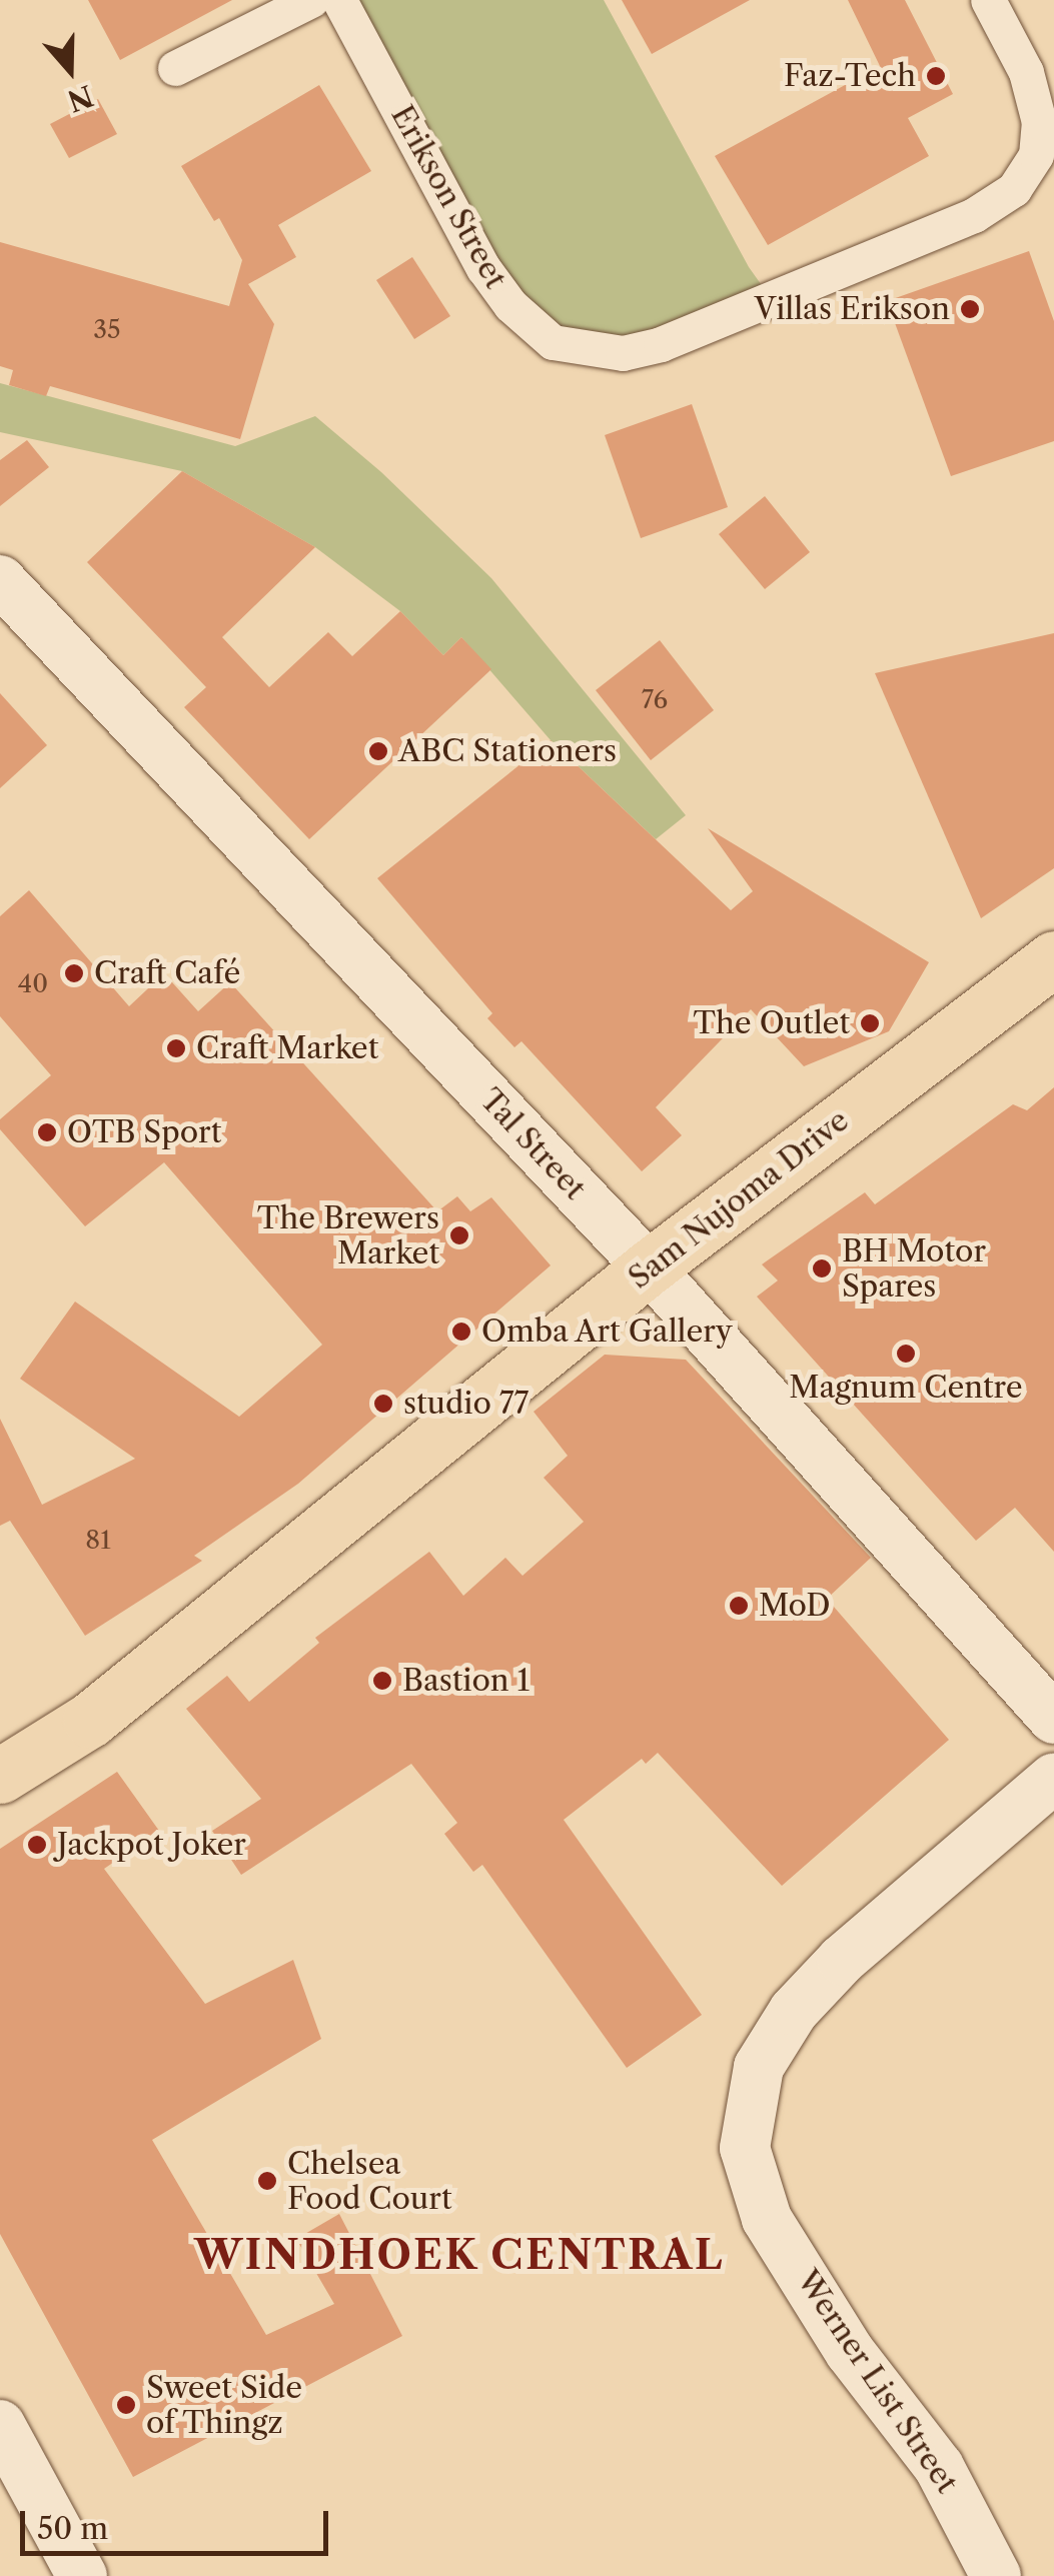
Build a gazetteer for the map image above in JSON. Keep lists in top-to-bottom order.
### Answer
{
  "streets": {
    "highway": ["Sam Nujoma Drive"],
    "street": ["Erikson Street", "Tal Street", "Werner List Street"]
  },
  "crossings": [
    ["Tal Street", "Sam Nujoma Drive"]
  ],
  "districts": ["WINDHOEK CENTRAL"],
  "places": [
    "Faz-Tech",
    "Villas Erikson",
    "ABC Stationers",
    "Craft Café",
    "The Outlet",
    "Craft Market",
    "OTB Sport",
    "The Brewers Market",
    "BH Motor Spares",
    "Omba Art Gallery",
    "Magnum Centre",
    "studio 77",
    "MoD",
    "Bastion 1",
    "Jackpot Joker",
    "Chelsea Food Court",
    "Sweet Side of Thingz"
  ],
  "house_numbers": [
    "35",
    "76",
    "40",
    "81"
  ],
  "scale_bar": "50 m",
  "north": "bottom"
}
